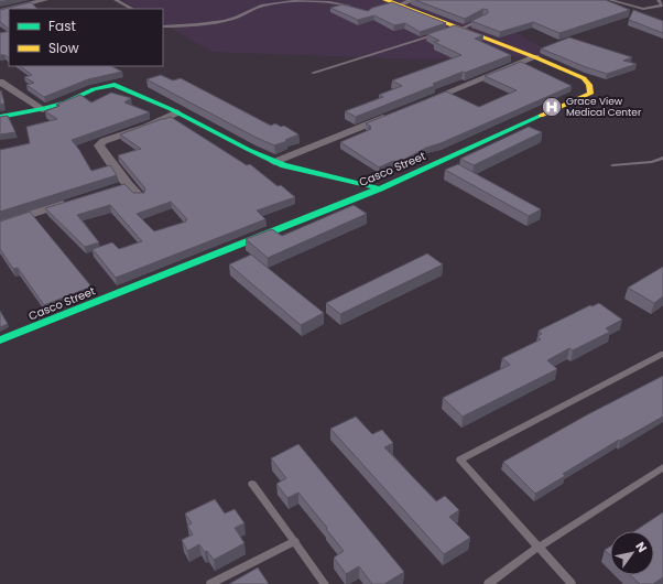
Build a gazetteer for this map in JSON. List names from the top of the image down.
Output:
{
  "streets": {
    "street": ["Casco Street"]
  },
  "places": {
    "hospital": ["Grace View Medical Center"]
  },
  "legend": ["Fast", "Slow"],
  "north": "top right"
}
